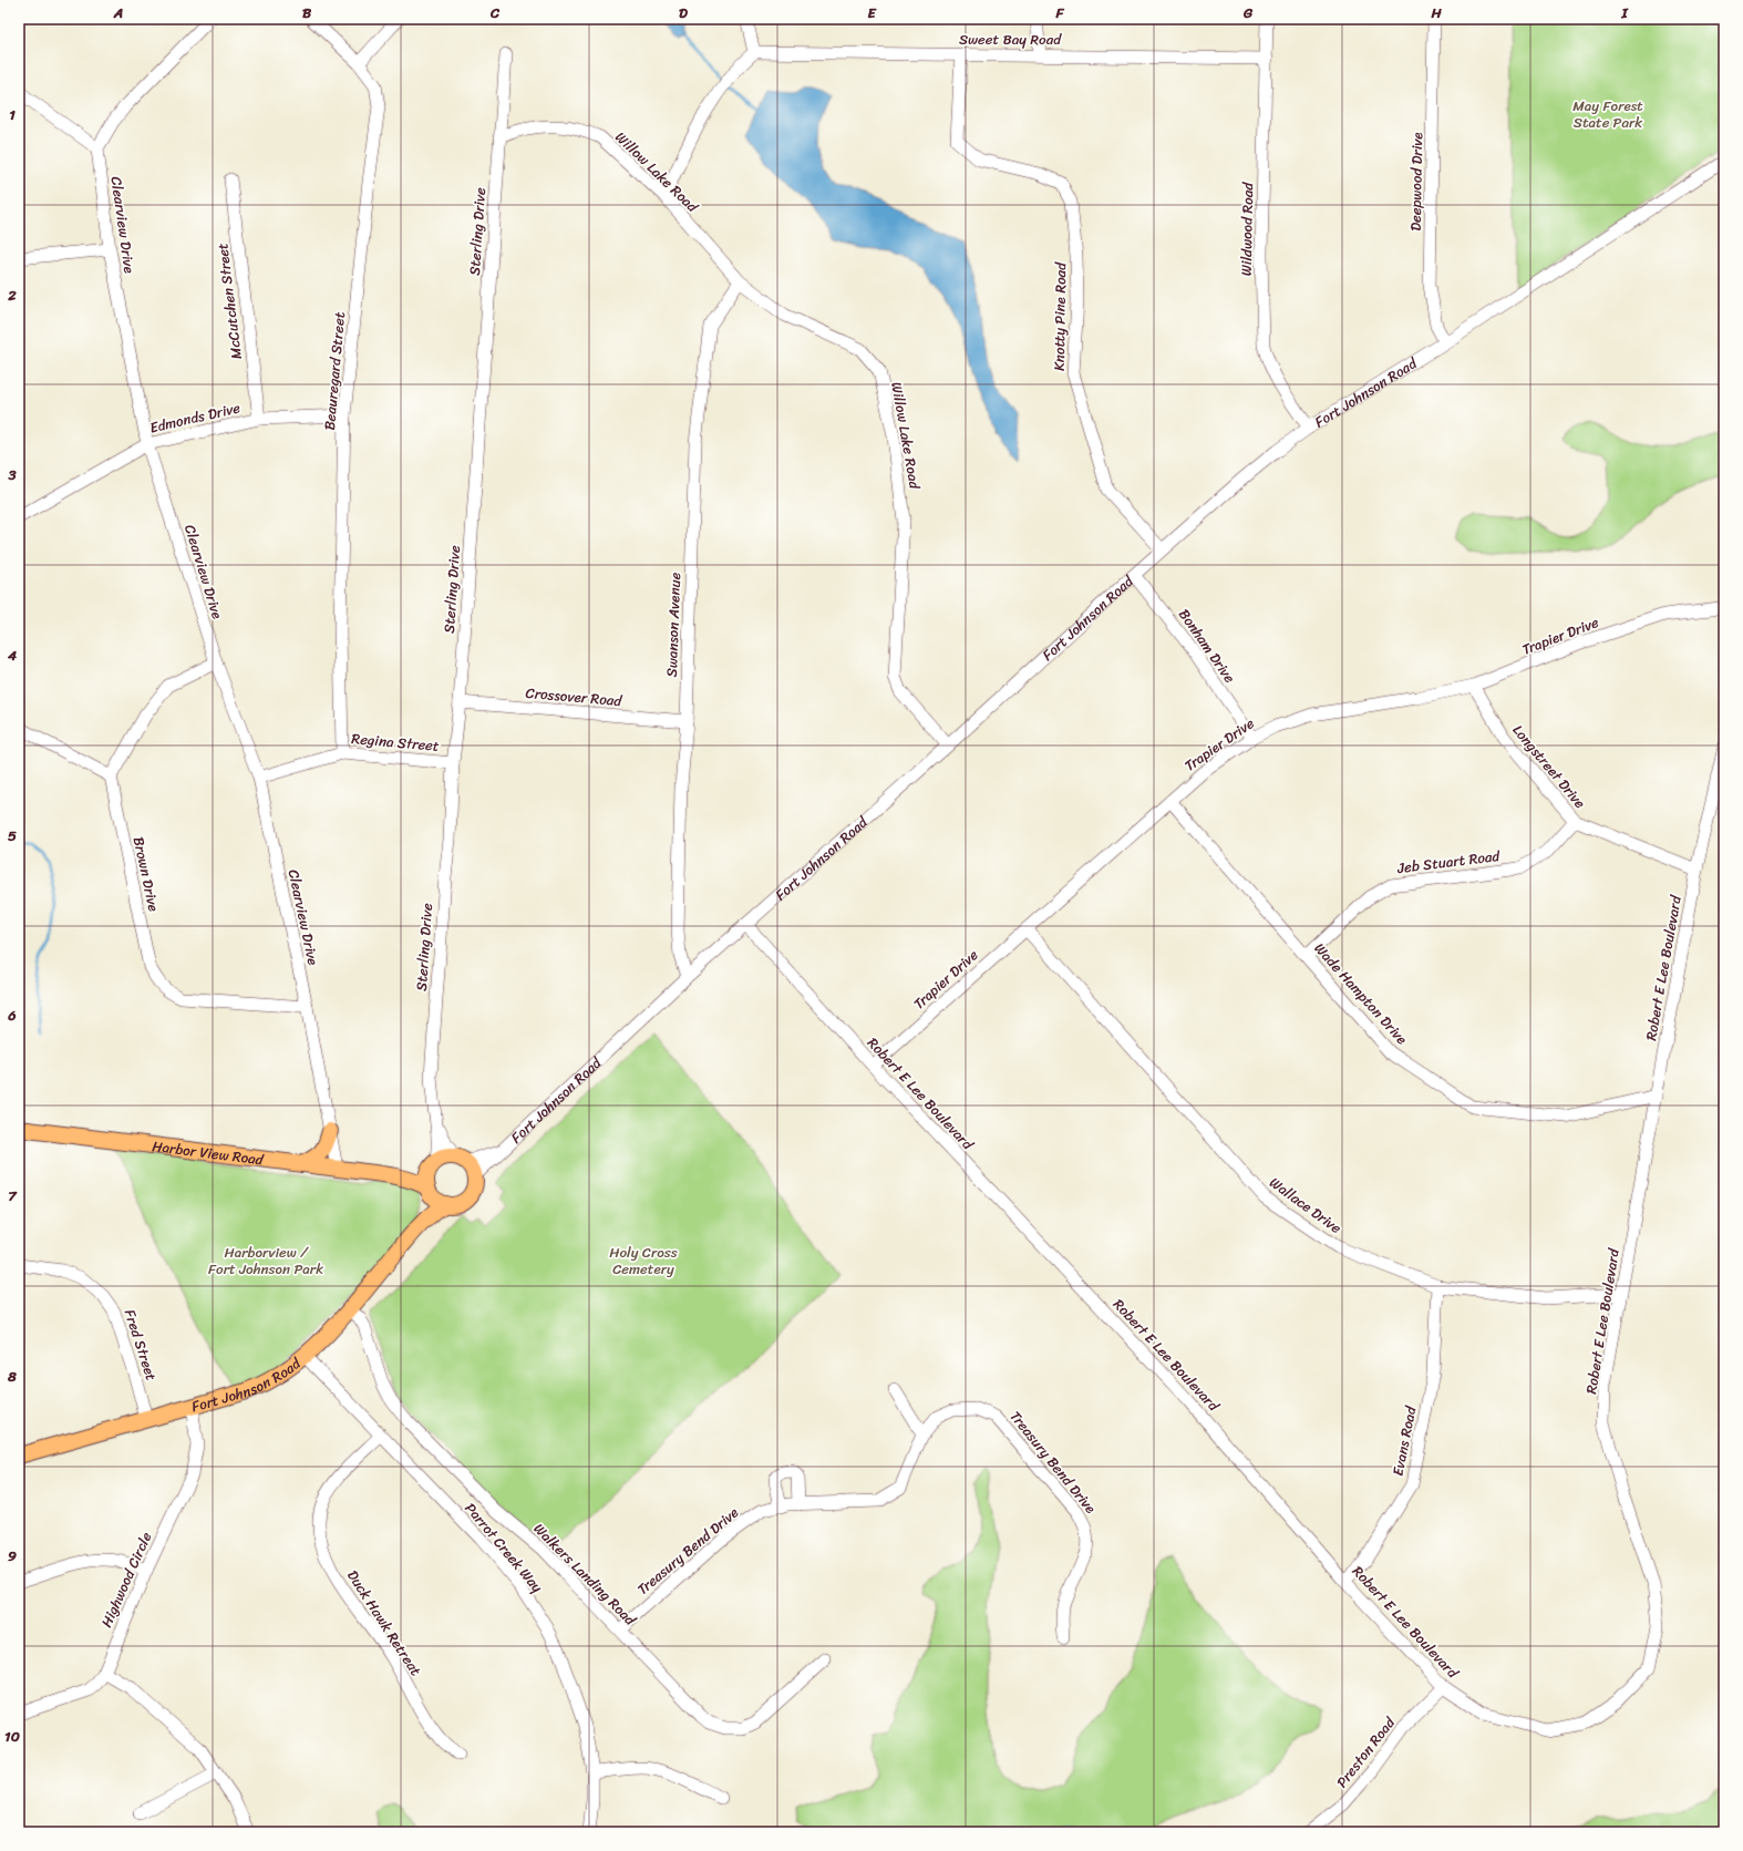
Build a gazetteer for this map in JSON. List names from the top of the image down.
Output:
{
  "streets": {
    "main road": ["Fort Johnson Road", "Harbor View Road"],
    "street": [
      "Sweet Bay Road",
      "Willow Lake Road",
      "Deepwood Drive",
      "Clearview Drive",
      "Wildwood Road",
      "Sterling Drive",
      "McCutchen Street",
      "Knotty Pine Road",
      "Beauregard Street",
      "Edmonds Drive",
      "Swanson Avenue",
      "Trapier Drive",
      "Bonham Drive",
      "Crossover Road",
      "Regina Street",
      "Longstreet Drive",
      "Jeb Stuart Road",
      "Brown Drive",
      "Robert E Lee Boulevard",
      "Wade Hampton Drive",
      "Wallace Drive",
      "Fred Street",
      "Evans Road",
      "Treasury Bend Drive",
      "Parrot Creek Way",
      "Walkers Landing Road",
      "Highwood Circle",
      "Duck Hawk Retreat",
      "Preston Road"
    ]
  },
  "crossings": [
    ["Sweet Bay Road", "Wildwood Road"],
    ["Sweet Bay Road", "Knotty Pine Road"],
    ["Willow Lake Road", "Sterling Drive"],
    ["Willow Lake Road", "Fort Johnson Road"],
    ["Willow Lake Road", "Swanson Avenue"],
    ["Deepwood Drive", "Fort Johnson Road"],
    ["Clearview Drive", "Edmonds Drive"],
    ["Clearview Drive", "Regina Street"],
    ["Clearview Drive", "Brown Drive"],
    ["Clearview Drive", "Harbor View Road"],
    ["Wildwood Road", "Fort Johnson Road"],
    ["Sterling Drive", "Fort Johnson Road"],
    ["Sterling Drive", "Crossover Road"],
    ["Sterling Drive", "Regina Street"],
    ["Sterling Drive", "Harbor View Road"],
    ["McCutchen Street", "Edmonds Drive"],
    ["Knotty Pine Road", "Fort Johnson Road"],
    ["Beauregard Street", "Edmonds Drive"],
    ["Beauregard Street", "Regina Street"],
    ["Fort Johnson Road", "Swanson Avenue"],
    ["Fort Johnson Road", "Bonham Drive"],
    ["Fort Johnson Road", "Robert E Lee Boulevard"],
    ["Fort Johnson Road", "Harbor View Road"],
    ["Fort Johnson Road", "Fred Street"],
    ["Fort Johnson Road", "Parrot Creek Way"],
    ["Fort Johnson Road", "Walkers Landing Road"],
    ["Fort Johnson Road", "Highwood Circle"],
    ["Swanson Avenue", "Crossover Road"],
    ["Trapier Drive", "Bonham Drive"],
    ["Trapier Drive", "Longstreet Drive"],
    ["Trapier Drive", "Robert E Lee Boulevard"],
    ["Trapier Drive", "Wade Hampton Drive"],
    ["Trapier Drive", "Wallace Drive"],
    ["Longstreet Drive", "Jeb Stuart Road"],
    ["Longstreet Drive", "Robert E Lee Boulevard"],
    ["Jeb Stuart Road", "Wade Hampton Drive"],
    ["Robert E Lee Boulevard", "Wade Hampton Drive"],
    ["Robert E Lee Boulevard", "Wallace Drive"],
    ["Robert E Lee Boulevard", "Evans Road"],
    ["Robert E Lee Boulevard", "Preston Road"],
    ["Wallace Drive", "Evans Road"],
    ["Treasury Bend Drive", "Walkers Landing Road"],
    ["Parrot Creek Way", "Duck Hawk Retreat"]
  ],
  "parks": ["May Forest State Park", "Harborview / Fort Johnson Park", "Holy Cross Cemetery"],
  "grid": {
    "columns": [
      "A",
      "B",
      "C",
      "D",
      "E",
      "F",
      "G",
      "H",
      "I"
    ],
    "rows": [
      "1",
      "2",
      "3",
      "4",
      "5",
      "6",
      "7",
      "8",
      "9",
      "10"
    ]
  }
}
